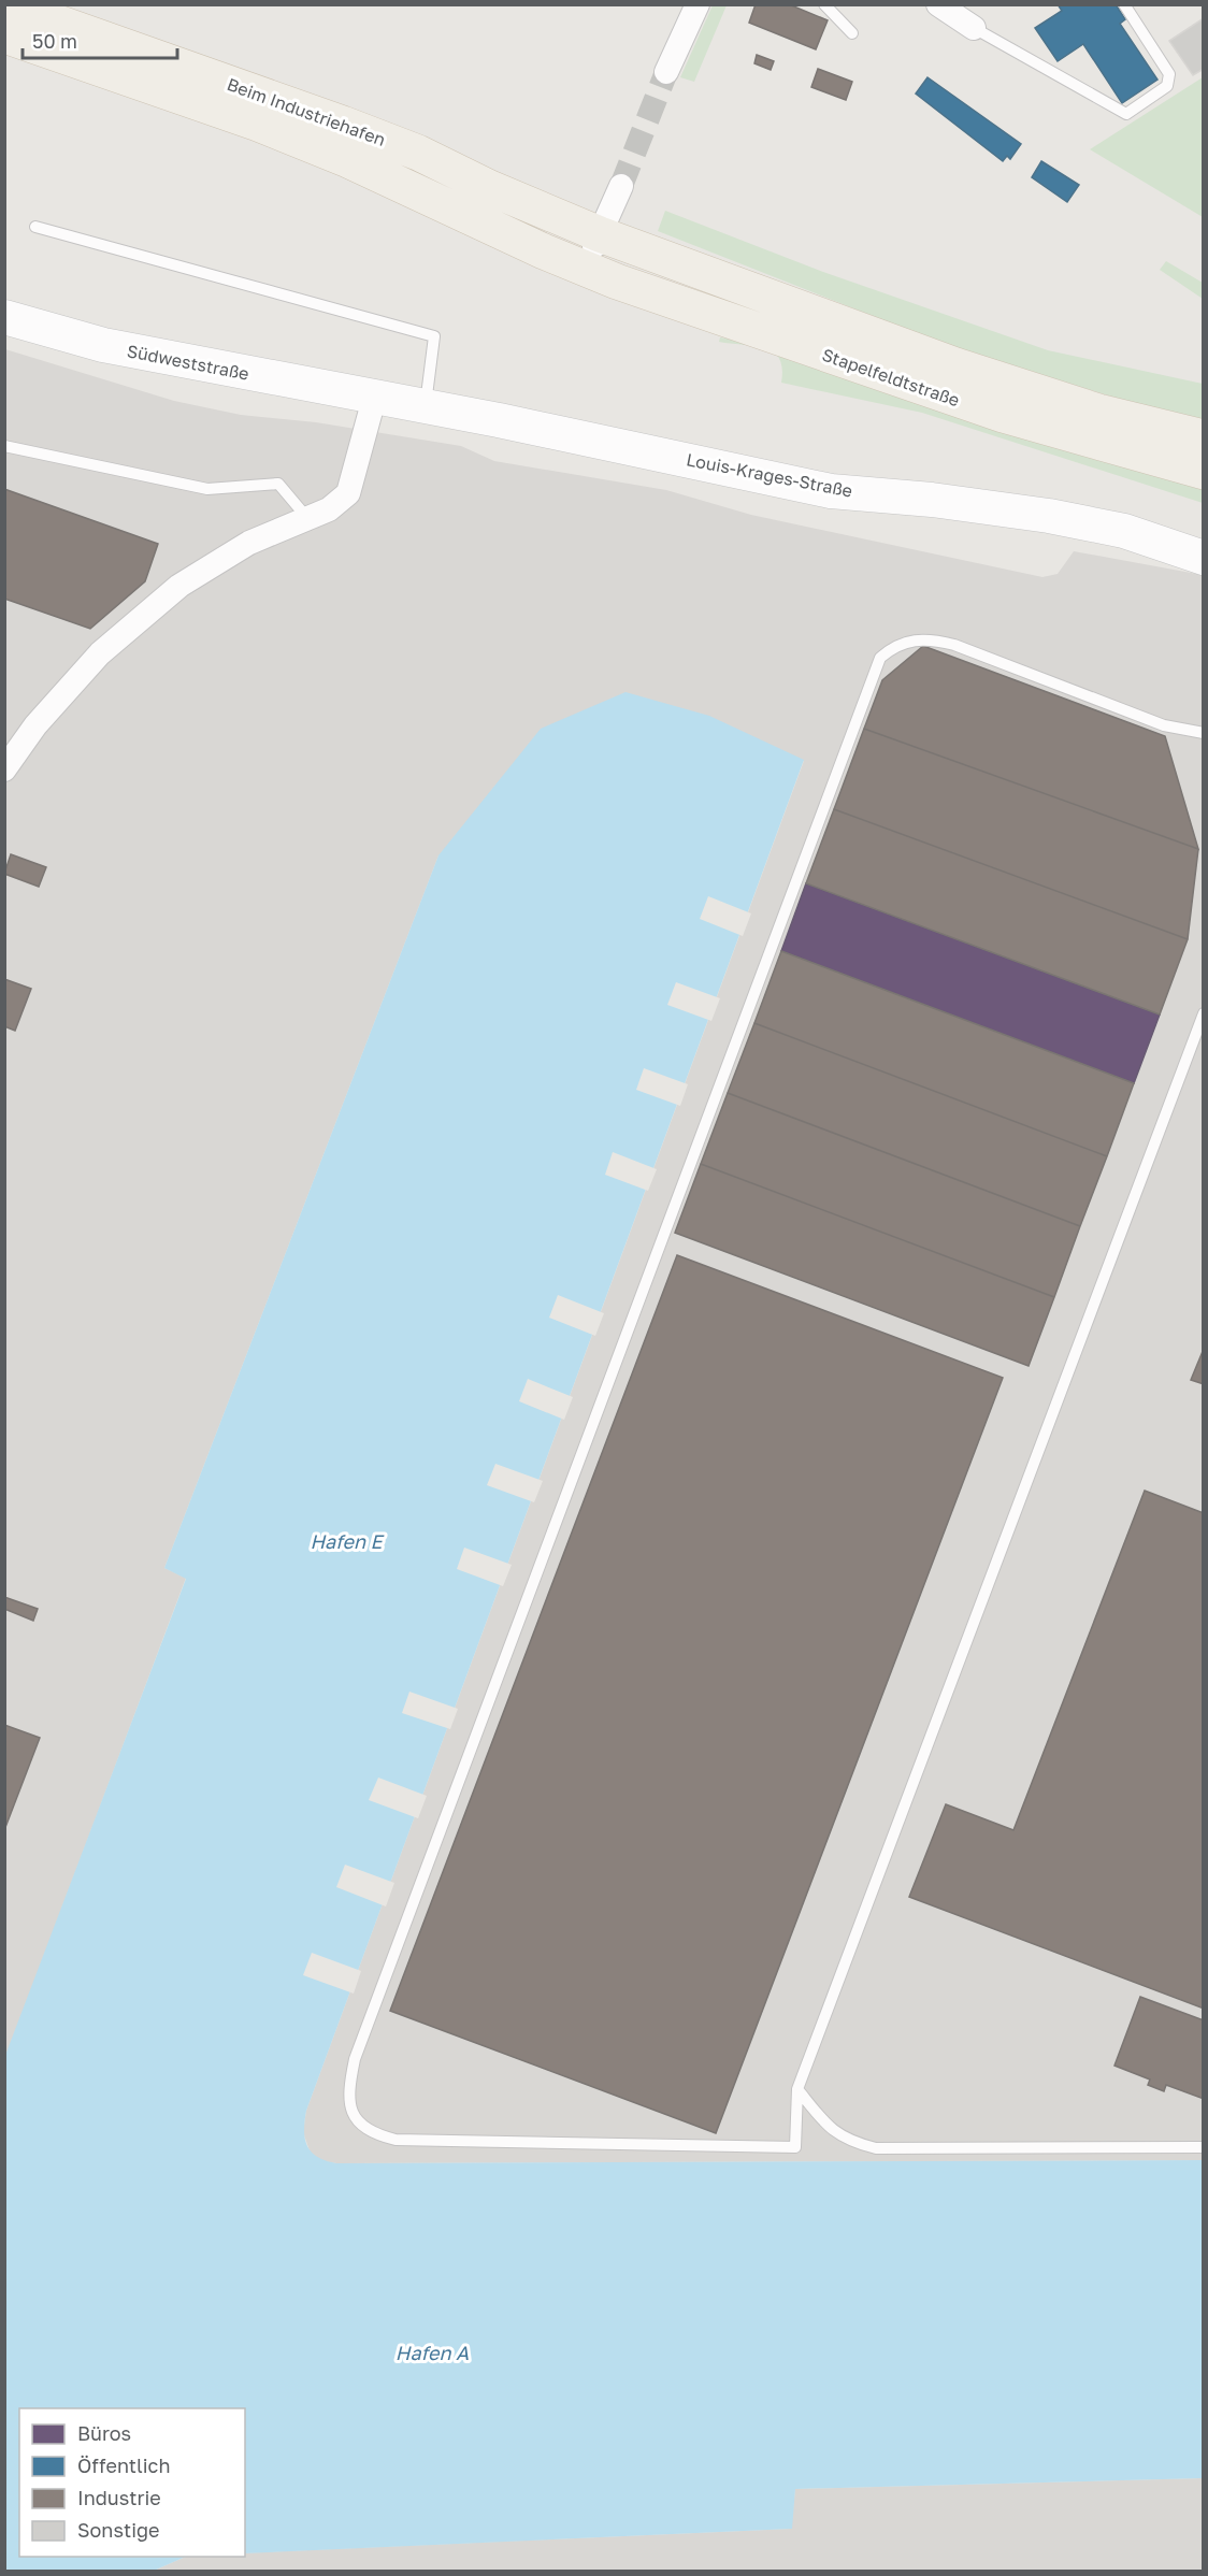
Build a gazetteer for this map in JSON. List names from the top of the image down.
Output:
{
  "streets": {
    "main road": ["Beim Industriehafen", "Stapelfeldtstraße"],
    "street": ["Südweststraße", "Louis-Krages-Straße"]
  },
  "crossings": [
    ["Beim Industriehafen", "Stapelfeldtstraße"],
    ["Südweststraße", "Louis-Krages-Straße"]
  ],
  "water": ["Hafen E", "Hafen A"],
  "legend": [
    "Büros",
    "Öffentlich",
    "Industrie",
    "Sonstige"
  ],
  "scale_bar": "50 m"
}
